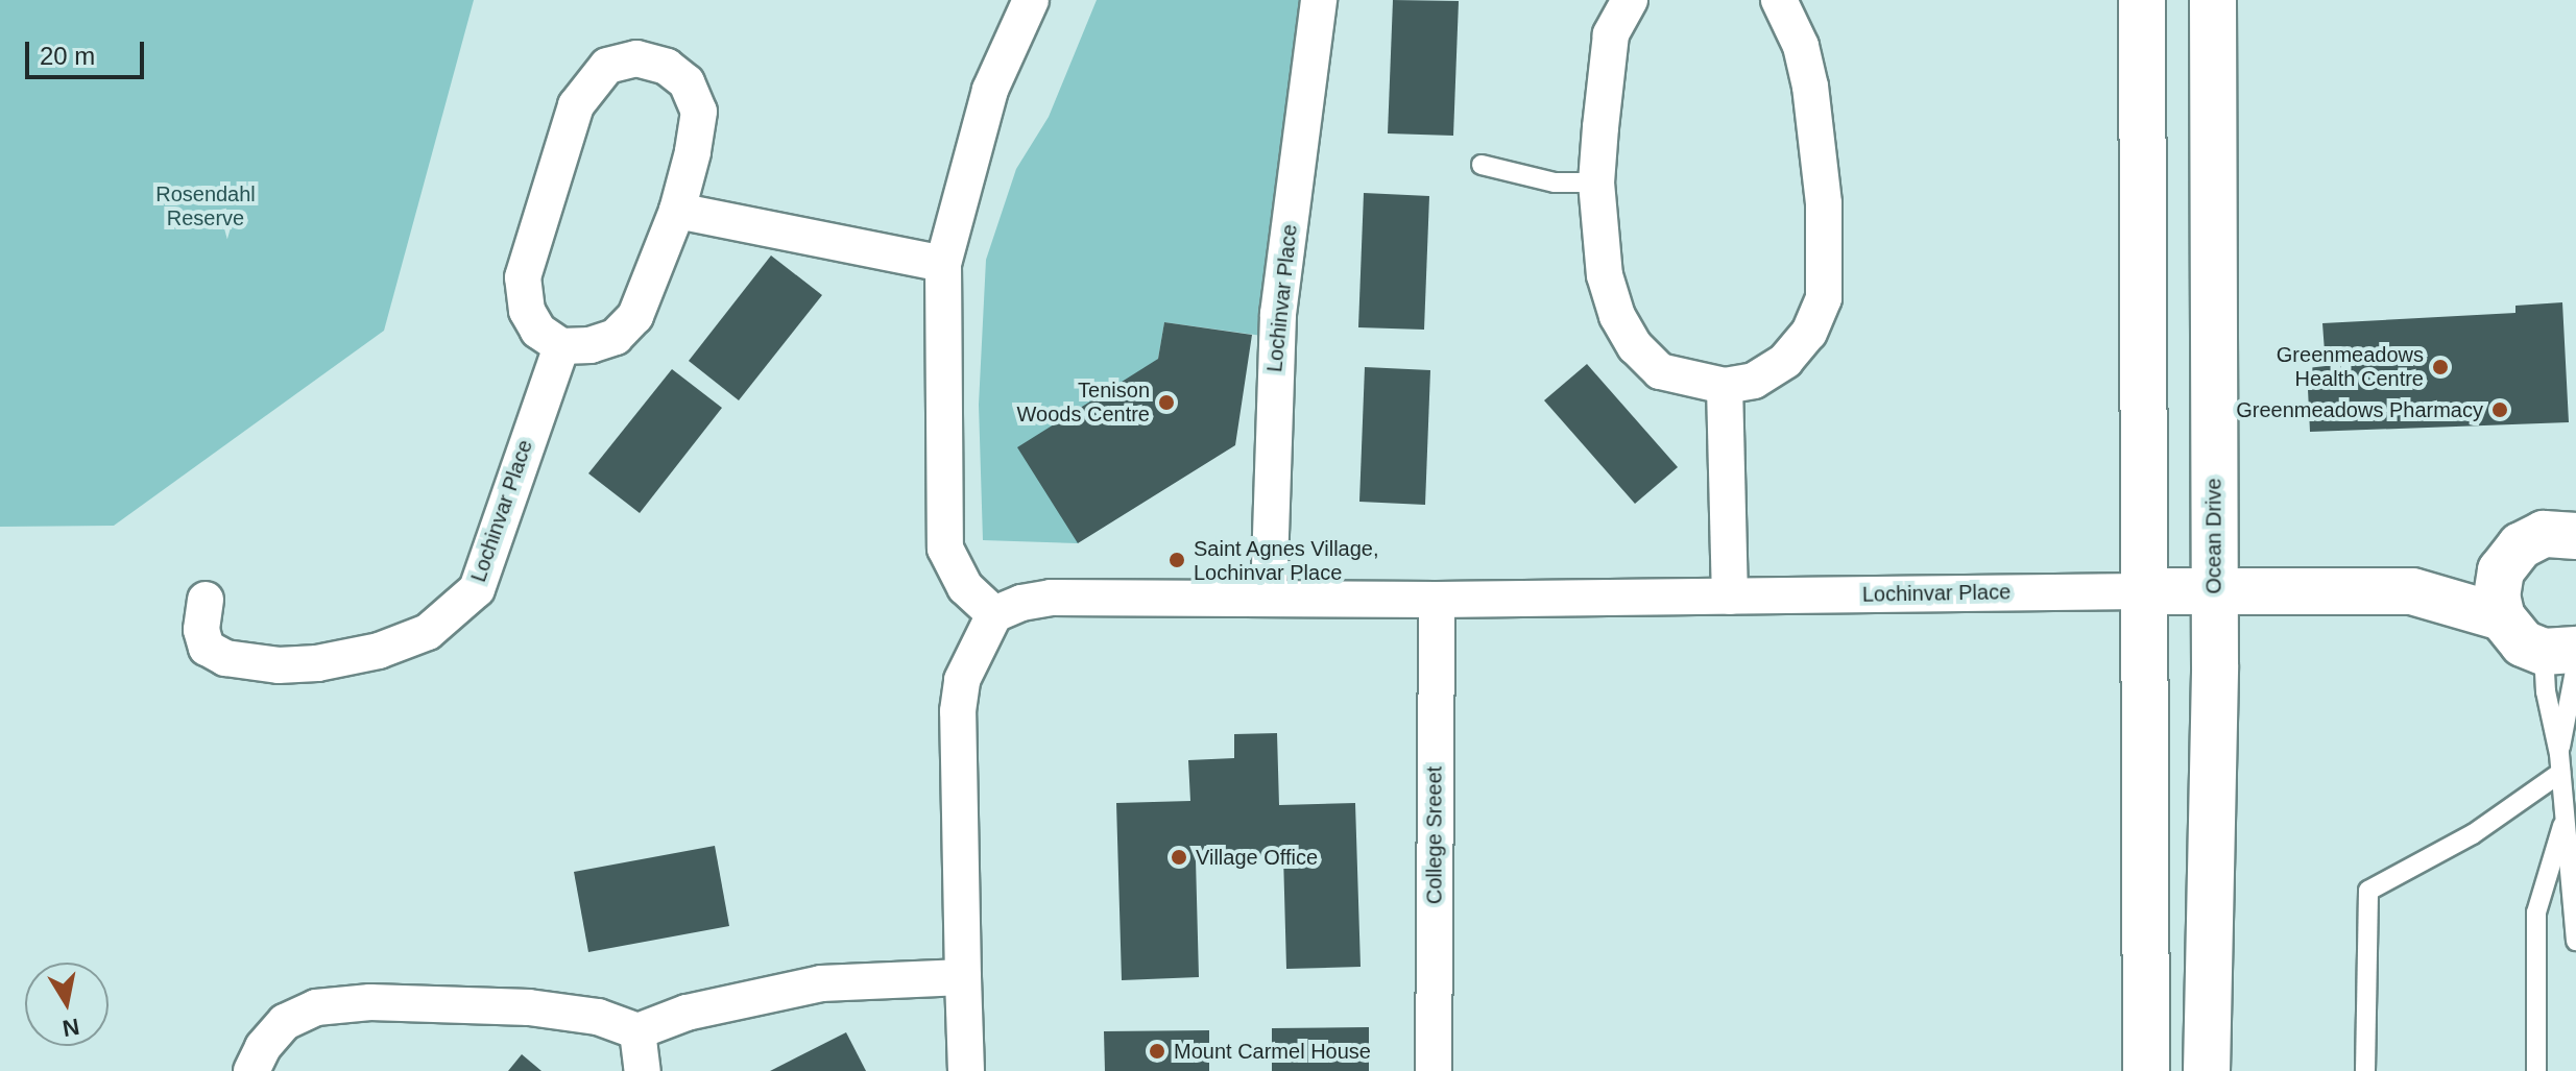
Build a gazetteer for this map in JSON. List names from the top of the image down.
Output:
{
  "streets": {
    "main road": ["Ocean Drive"],
    "street": ["Lochinvar Place", "College Sreeet"]
  },
  "crossings": [
    ["Lochinvar Place", "College Sreeet"]
  ],
  "parks": ["Rosendahl Reserve"],
  "places": [
    "Greenmeadows Health Centre",
    "Tenison Woods Centre",
    "Greenmeadows Pharmacy",
    "Saint Agnes Village, Lochinvar Place",
    "Village Office",
    "Mount Carmel House"
  ],
  "scale_bar": "20 m",
  "north": "bottom"
}
